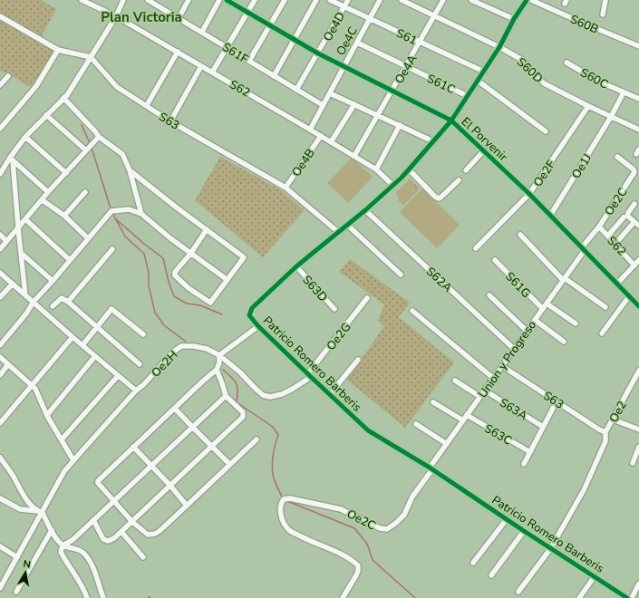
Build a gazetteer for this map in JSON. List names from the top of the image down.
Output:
{
  "streets": {
    "street": [
      "S60B",
      "Oe4D",
      "S61",
      "Oe4C",
      "S61F",
      "Oe4A",
      "S60D",
      "S60C",
      "S61C",
      "S62",
      "S63",
      "El Porvenir",
      "Oe4B",
      "Oe1J",
      "Oe2F",
      "Oe2C",
      "S62A",
      "S61G",
      "S63D",
      "Oe2G",
      "Union y Progreso",
      "Oe2H",
      "Patricio Romero Barberis",
      "S63A",
      "Oe2",
      "S63C"
    ]
  },
  "crossings": [
    ["Oe4D", "S61"],
    ["Oe4D", "S61F"],
    ["Oe4D", "El Porvenir"],
    ["S61", "Oe4C"],
    ["S61", "Oe4A"],
    ["S61", "Patricio Romero Barberis"],
    ["Oe4C", "S61F"],
    ["Oe4C", "S61C"],
    ["Oe4C", "S62"],
    ["Oe4C", "El Porvenir"],
    ["Oe4A", "S60D"],
    ["Oe4A", "S61C"],
    ["Oe4A", "S62"],
    ["Oe4A", "El Porvenir"],
    ["S60D", "S60C"],
    ["S60D", "Oe1J"],
    ["S60D", "Oe2F"],
    ["S60D", "Patricio Romero Barberis"],
    ["S60C", "Oe1J"],
    ["S61C", "Patricio Romero Barberis"],
    ["S62", "Oe4B"],
    ["S62", "Oe2C"],
    ["S62", "Patricio Romero Barberis"],
    ["S63", "Oe4B"],
    ["S63", "Union y Progreso"],
    ["S63", "Patricio Romero Barberis"],
    ["S63", "Oe2"],
    ["El Porvenir", "Oe1J"],
    ["El Porvenir", "Oe2F"],
    ["El Porvenir", "Oe2C"],
    ["El Porvenir", "Union y Progreso"],
    ["El Porvenir", "Patricio Romero Barberis"],
    ["Oe2C", "Union y Progreso"],
    ["Oe2C", "Patricio Romero Barberis"],
    ["S62A", "Union y Progreso"],
    ["S62A", "Patricio Romero Barberis"],
    ["S61G", "Union y Progreso"],
    ["S63D", "Patricio Romero Barberis"],
    ["Oe2G", "Oe2H"],
    ["Oe2G", "Patricio Romero Barberis"],
    ["Union y Progreso", "Patricio Romero Barberis"],
    ["Union y Progreso", "S63A"],
    ["Union y Progreso", "S63C"],
    ["Oe2H", "Patricio Romero Barberis"],
    ["Patricio Romero Barberis", "Oe2"]
  ],
  "districts": ["Plan Victoria"],
  "north": "top"
}
